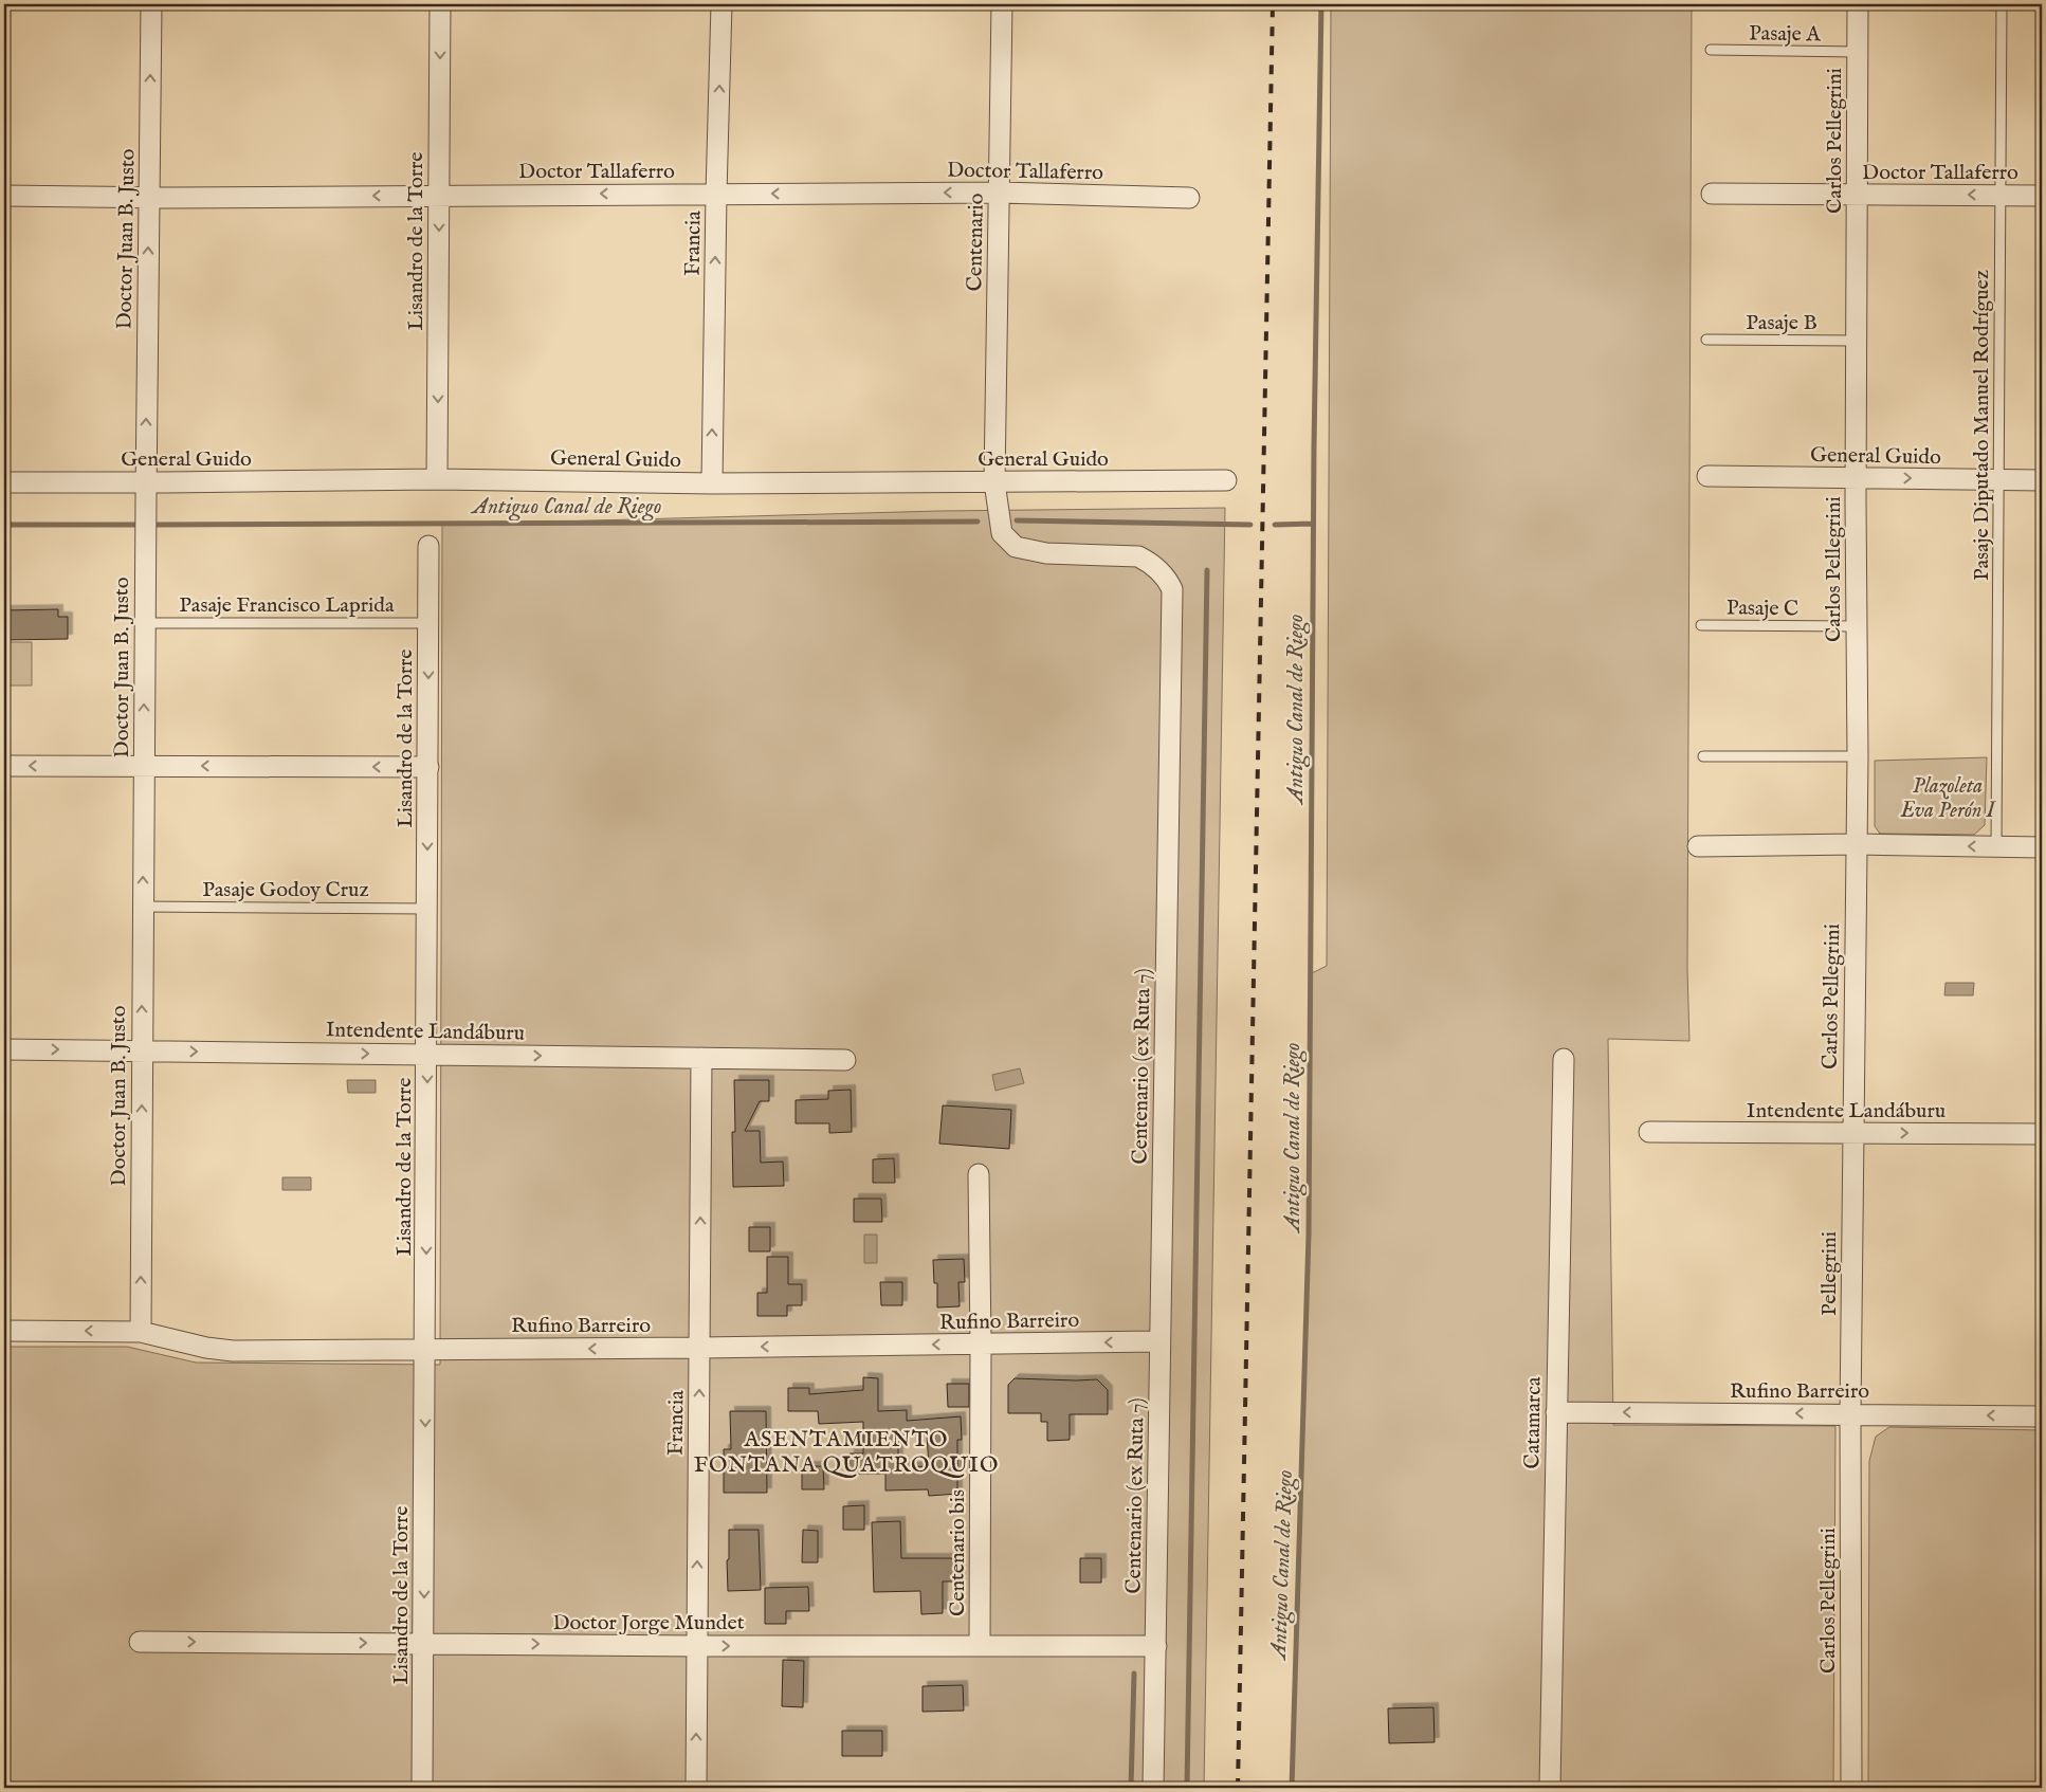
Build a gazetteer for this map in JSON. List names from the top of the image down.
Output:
{
  "streets": {
    "street": [
      "Carlos Pellegrini",
      "Doctor Tallaferro",
      "Doctor Juan B. Justo",
      "Lisandro de la Torre",
      "Centenario",
      "Francia",
      "General Guido",
      "Intendente Landáburu",
      "Centenario (ex Ruta 7)",
      "Pellegrini",
      "Rufino Barreiro",
      "Catamarca",
      "Centenario bis",
      "Doctor Jorge Mundet"
    ],
    "lane": [
      "Pasaje A",
      "Pasaje B",
      "Pasaje Diputado Manuel Rodríguez",
      "Pasaje Francisco Laprida",
      "Pasaje C",
      "Pasaje Godoy Cruz"
    ]
  },
  "crossings": [
    ["Pasaje A", "Carlos Pellegrini"],
    ["Carlos Pellegrini", "Doctor Tallaferro"],
    ["Carlos Pellegrini", "Pasaje B"],
    ["Carlos Pellegrini", "General Guido"],
    ["Carlos Pellegrini", "Pasaje C"],
    ["Carlos Pellegrini", "Intendente Landáburu"],
    ["Carlos Pellegrini", "Pellegrini"],
    ["Carlos Pellegrini", "Rufino Barreiro"],
    ["Doctor Tallaferro", "Doctor Juan B. Justo"],
    ["Doctor Tallaferro", "Lisandro de la Torre"],
    ["Doctor Tallaferro", "Centenario"],
    ["Doctor Tallaferro", "Francia"],
    ["Doctor Tallaferro", "Pasaje Diputado Manuel Rodríguez"],
    ["Doctor Juan B. Justo", "General Guido"],
    ["Doctor Juan B. Justo", "Pasaje Francisco Laprida"],
    ["Doctor Juan B. Justo", "Pasaje Godoy Cruz"],
    ["Doctor Juan B. Justo", "Intendente Landáburu"],
    ["Doctor Juan B. Justo", "Rufino Barreiro"],
    ["Lisandro de la Torre", "General Guido"],
    ["Lisandro de la Torre", "Pasaje Francisco Laprida"],
    ["Lisandro de la Torre", "Pasaje Godoy Cruz"],
    ["Lisandro de la Torre", "Intendente Landáburu"],
    ["Lisandro de la Torre", "Rufino Barreiro"],
    ["Lisandro de la Torre", "Doctor Jorge Mundet"],
    ["Centenario", "General Guido"],
    ["Centenario", "Centenario (ex Ruta 7)"],
    ["Francia", "General Guido"],
    ["Francia", "Intendente Landáburu"],
    ["Francia", "Rufino Barreiro"],
    ["Francia", "Doctor Jorge Mundet"],
    ["Pasaje Diputado Manuel Rodríguez", "General Guido"],
    ["General Guido", "Centenario (ex Ruta 7)"],
    ["Intendente Landáburu", "Pellegrini"],
    ["Centenario (ex Ruta 7)", "Rufino Barreiro"],
    ["Centenario (ex Ruta 7)", "Doctor Jorge Mundet"],
    ["Pellegrini", "Rufino Barreiro"],
    ["Rufino Barreiro", "Catamarca"],
    ["Rufino Barreiro", "Centenario bis"],
    ["Centenario bis", "Doctor Jorge Mundet"]
  ],
  "one_way": [
    "Doctor Tallaferro",
    "Doctor Juan B. Justo",
    "Lisandro de la Torre",
    "Francia",
    "Intendente Landáburu",
    "Rufino Barreiro",
    "Doctor Jorge Mundet"
  ],
  "districts": ["ASENTAMIENTO FONTANA QUATROQUIO"],
  "water": ["Antiguo Canal de Riego"],
  "parks": ["Plazoleta Eva Perón I"]
}
